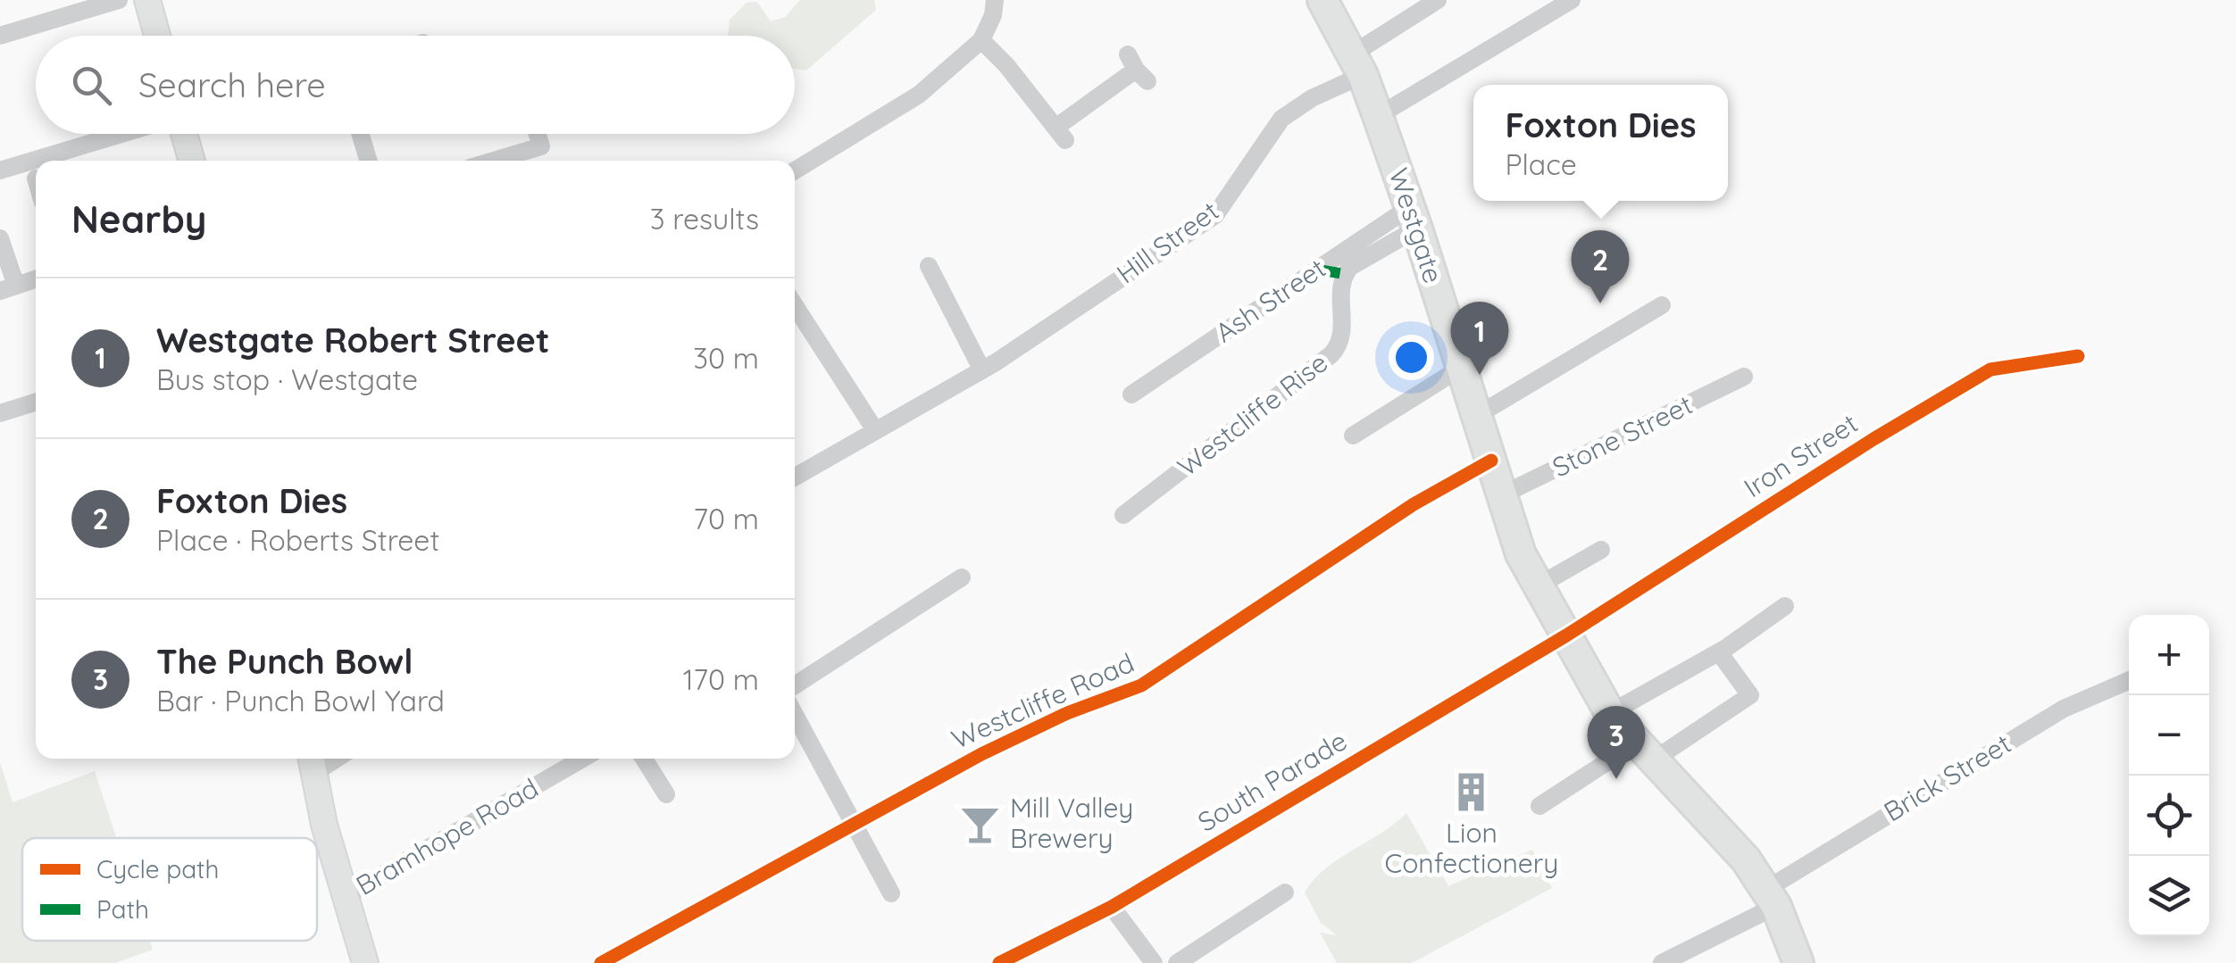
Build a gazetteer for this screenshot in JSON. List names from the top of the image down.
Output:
{
  "streets": {
    "main road": ["Westgate"],
    "street": [
      "Hill Street",
      "Ash Street",
      "Westcliffe Rise",
      "Stone Street",
      "Iron Street",
      "Westcliffe Road",
      "Brick Street",
      "South Parade",
      "Bramhope Road"
    ]
  },
  "crossings": [
    ["Westgate", "Hill Street"],
    ["Westgate", "Ash Street"],
    ["Westgate", "Westcliffe Rise"],
    ["Westgate", "Stone Street"],
    ["Westgate", "Iron Street"],
    ["Westgate", "Westcliffe Road"],
    ["Westgate", "Brick Street"],
    ["Westgate", "South Parade"],
    ["Ash Street", "Westcliffe Rise"],
    ["Iron Street", "South Parade"]
  ],
  "places": {
    "building": ["Lion Confectionery"],
    "bar": ["Mill Valley Brewery"]
  },
  "legend": ["Cycle path", "Path"],
  "page": {
    "search": "Search here",
    "popup": ["Foxton Dies", "Place"],
    "heading": ["Nearby", "3 results"],
    "pins": ["2", "1", "3"],
    "list": [
      {
        "mark": "1",
        "name": "Westgate Robert Street",
        "note": "Bus stop · Westgate",
        "value": "30 m"
      },
      {
        "mark": "2",
        "name": "Foxton Dies",
        "note": "Place · Roberts Street",
        "value": "70 m"
      },
      {
        "mark": "3",
        "name": "The Punch Bowl",
        "note": "Bar · Punch Bowl Yard",
        "value": "170 m"
      }
    ],
    "map_buttons": ["+", "−"]
  }
}
